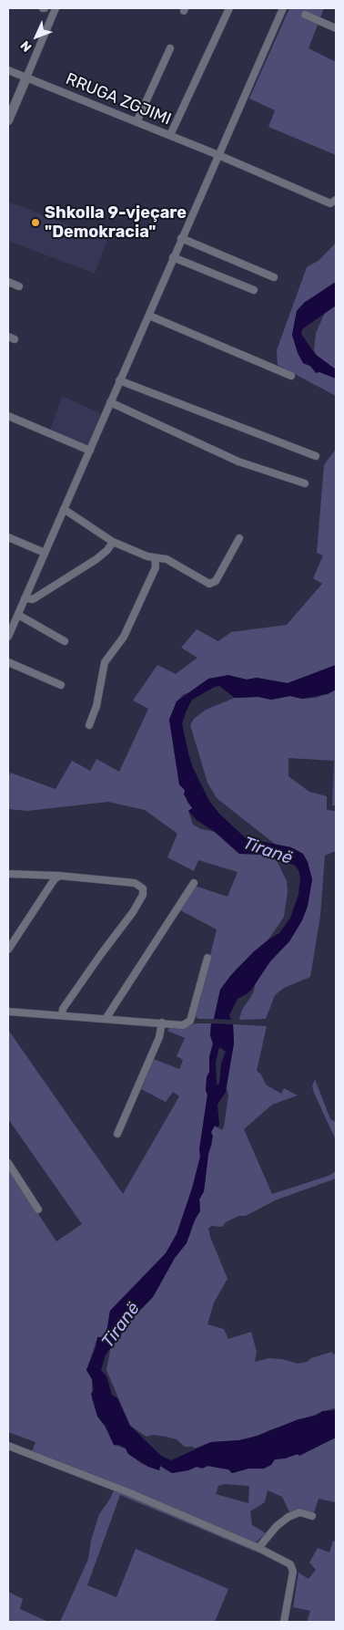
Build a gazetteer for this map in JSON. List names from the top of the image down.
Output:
{
  "streets": {
    "street": ["RRUGA ZGJIMI"]
  },
  "water": ["Tiranë"],
  "places": ["Shkolla 9-vjeçare \"Demokracia\""],
  "north": "bottom left"
}
